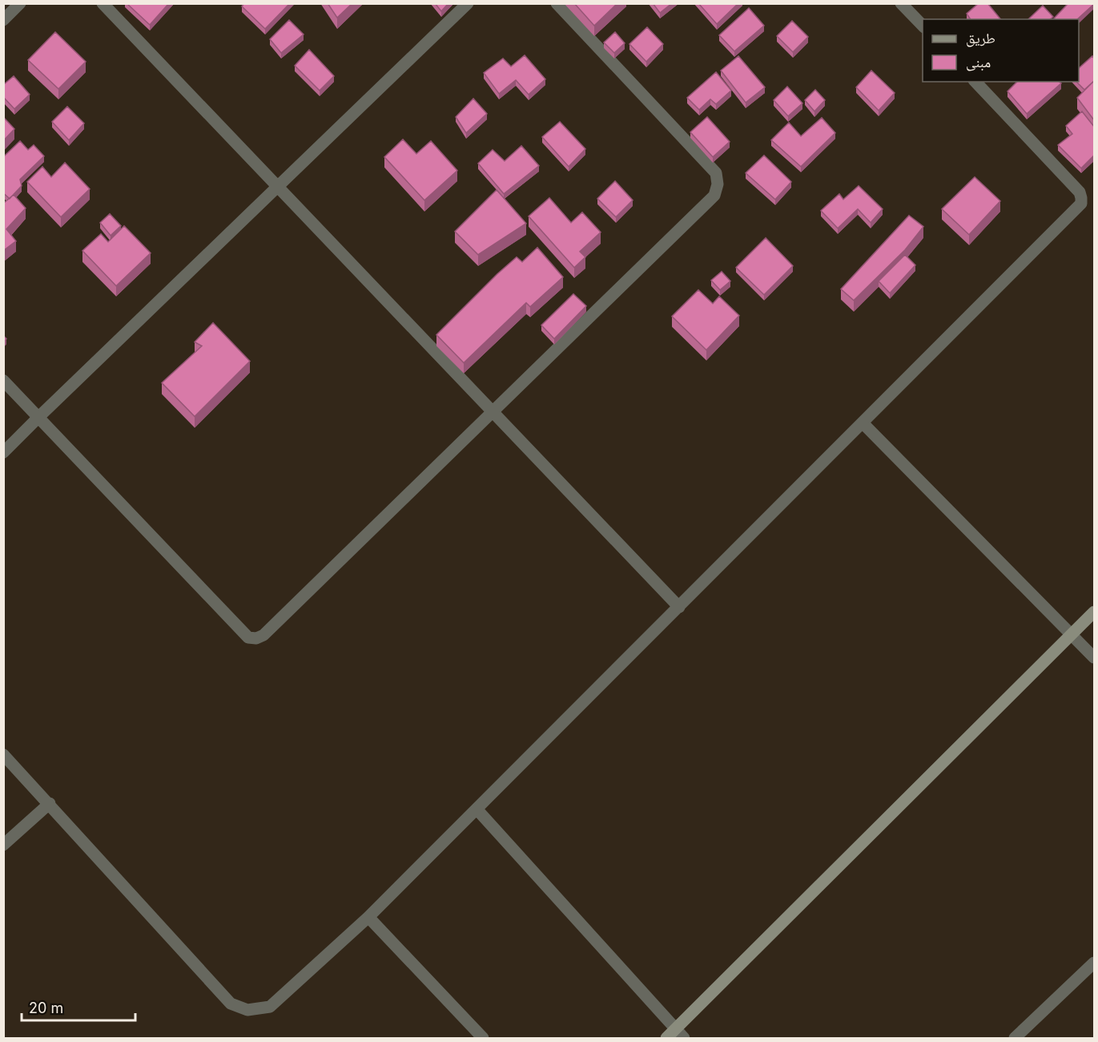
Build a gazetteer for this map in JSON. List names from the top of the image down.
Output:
{
  "legend": ["طريق", "مبنى"],
  "scale_bar": "20 m"
}
